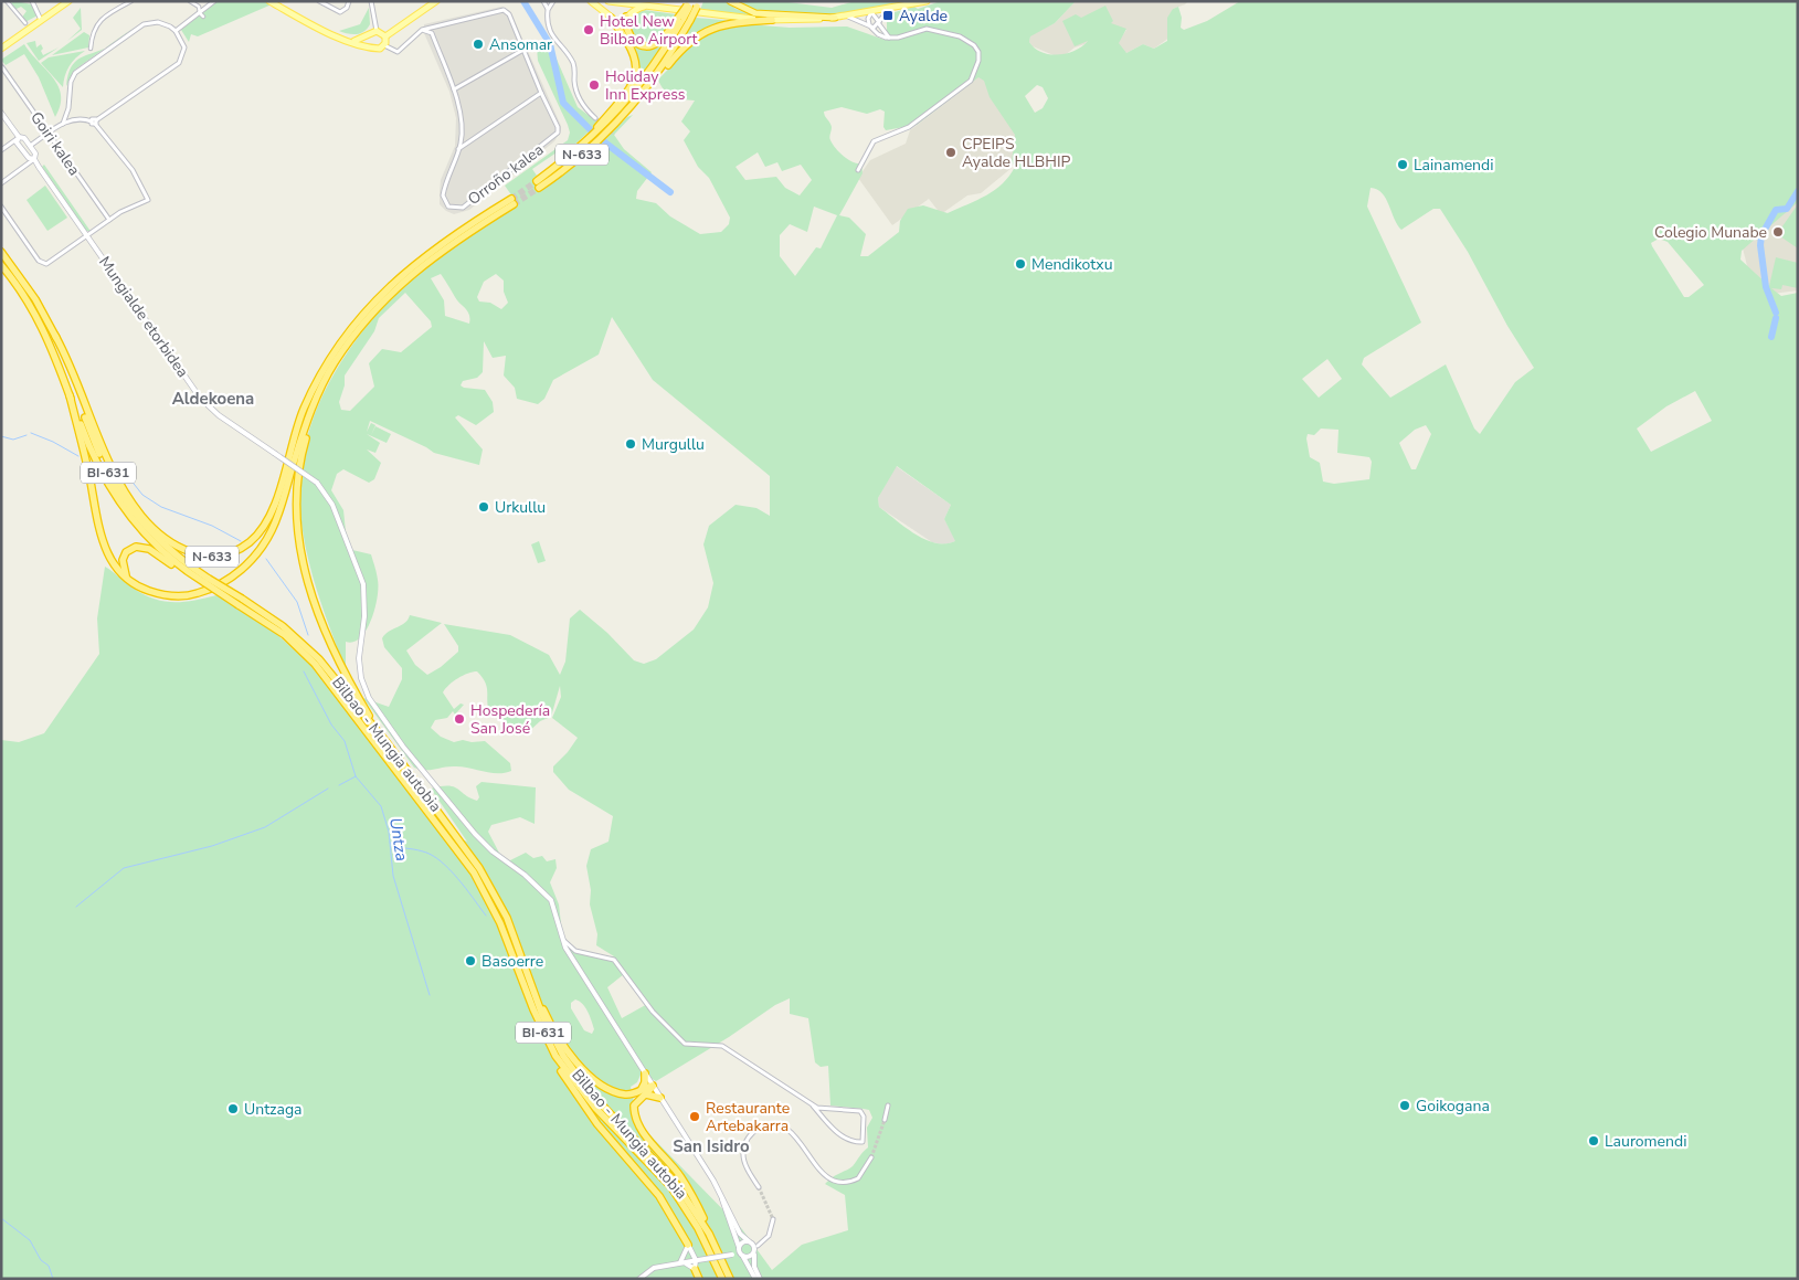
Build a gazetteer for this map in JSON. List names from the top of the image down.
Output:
{
  "streets": {
    "highway": ["N-633", "BI-631", "Bilbao - Mungia autobia"],
    "street": ["Goiri kalea", "Orroño kalea", "Mungialde etorbidea"]
  },
  "crossings": [
    ["N-633", "Bilbao - Mungia autobia"]
  ],
  "districts": ["Aldekoena", "San Isidro"],
  "water": ["Untza"],
  "places": {
    "transit": ["Ayalde"],
    "other": [
      "Hotel New Bilbao Airport",
      "Ansomar",
      "Holiday Inn Express",
      "CPEIPS Ayalde HLBHIP",
      "Lainamendi",
      "Colegio Munabe",
      "Mendikotxu",
      "Murgullu",
      "Urkullu",
      "Hospedería San José",
      "Basoerre",
      "Goikogana",
      "Untzaga",
      "Restaurante Artebakarra",
      "Lauromendi"
    ]
  }
}
